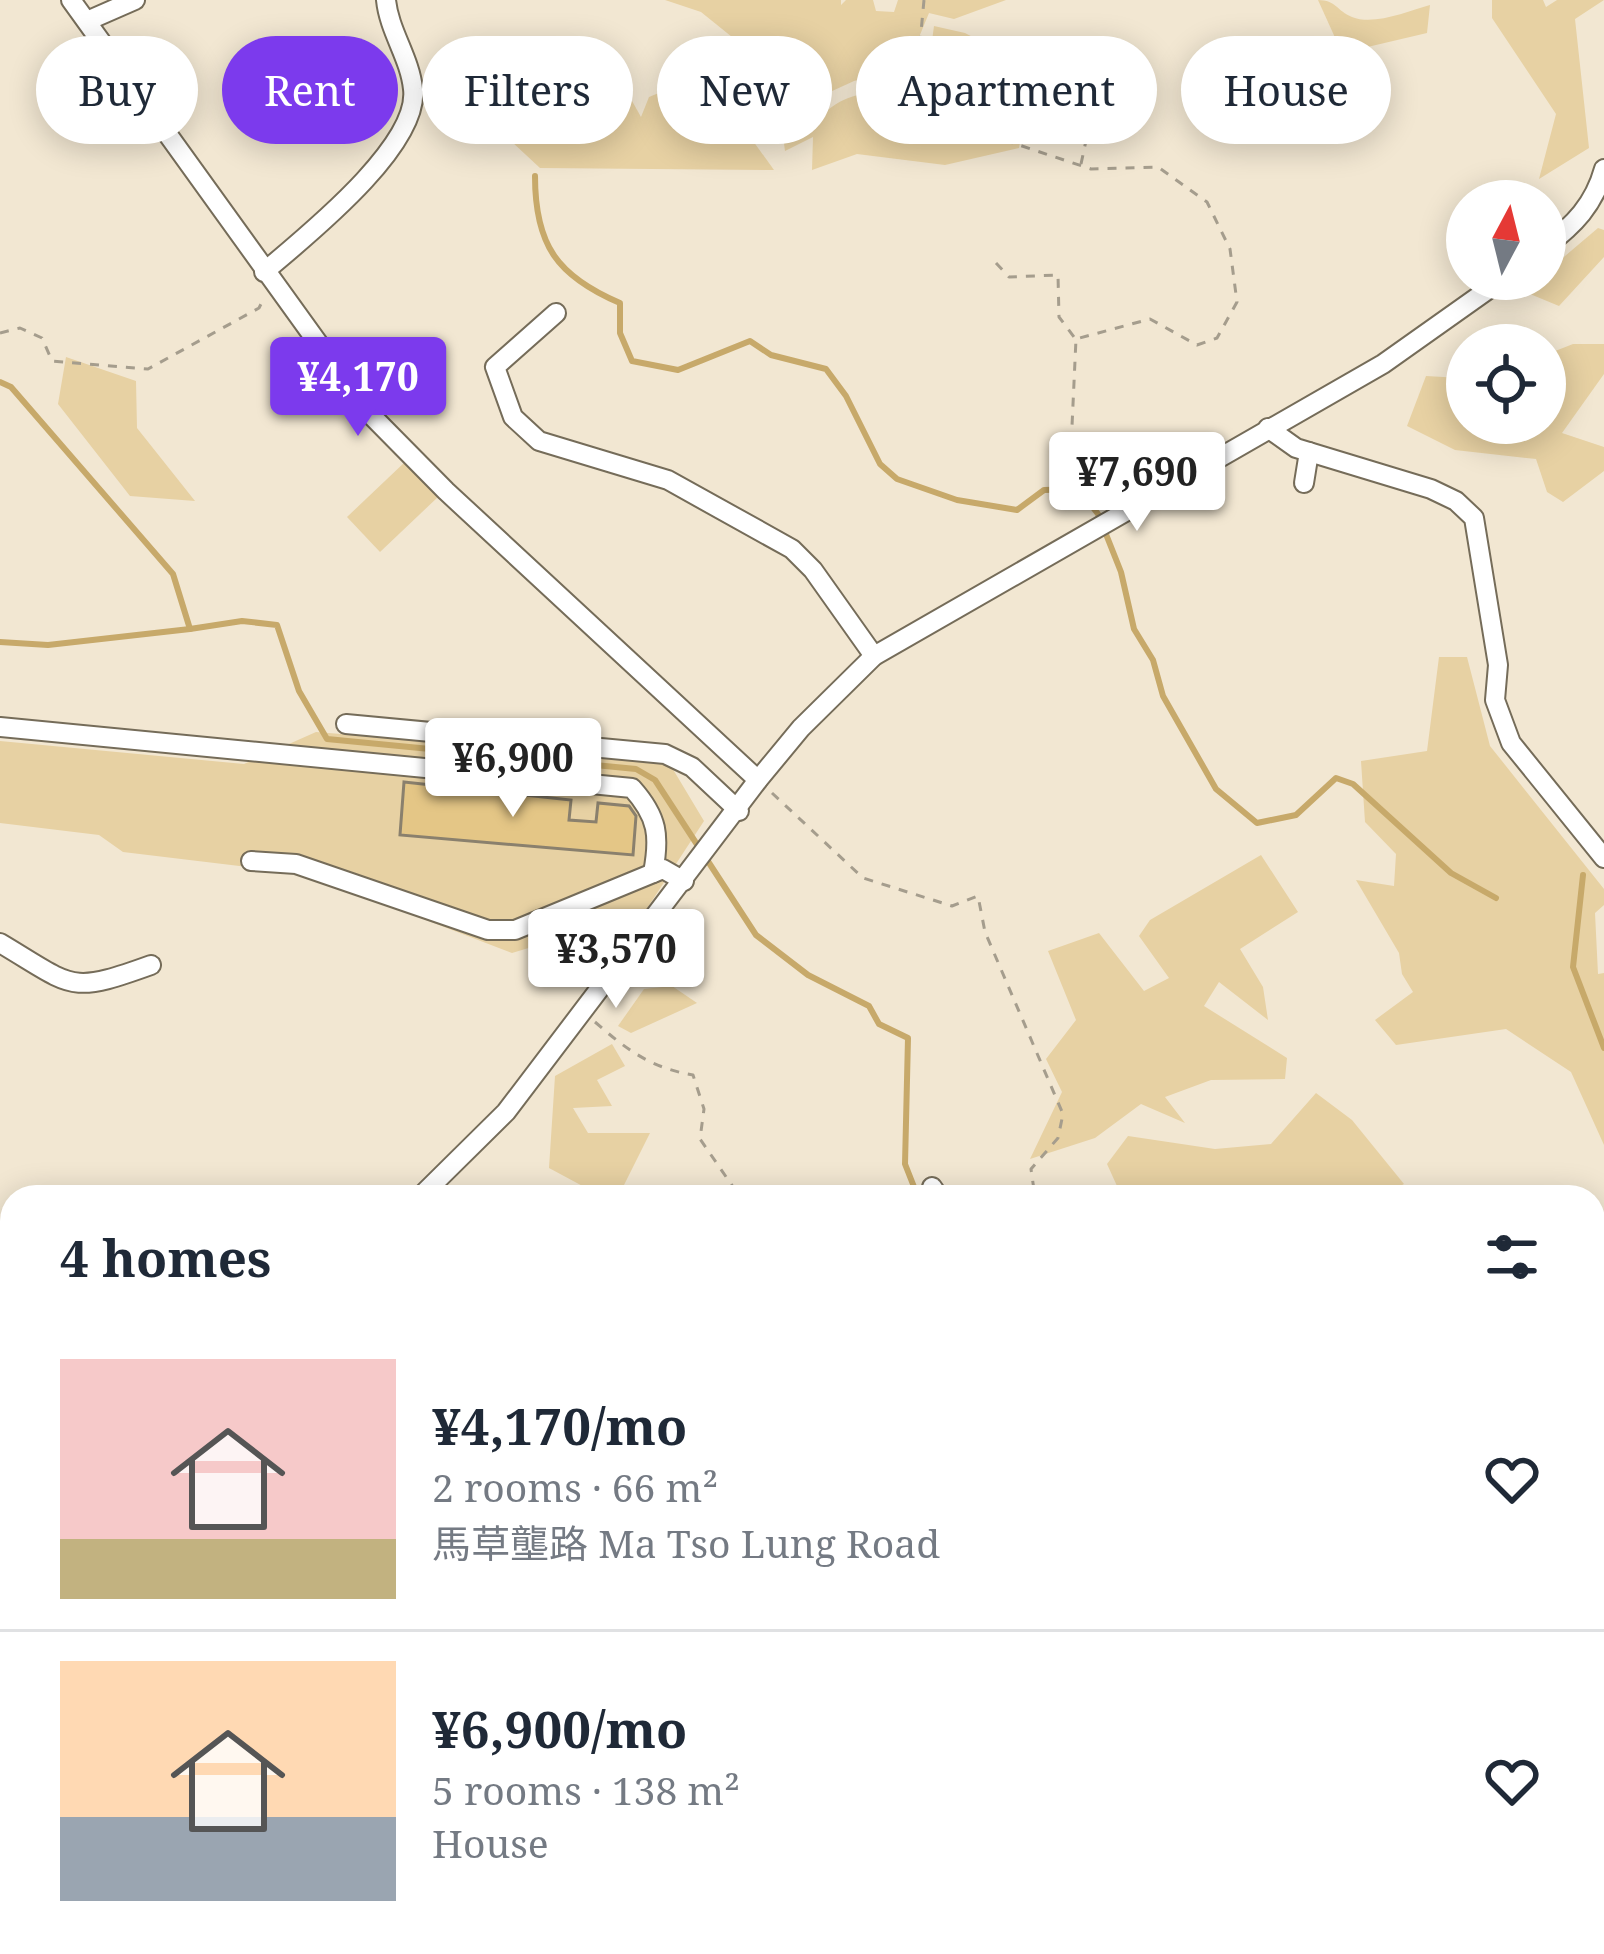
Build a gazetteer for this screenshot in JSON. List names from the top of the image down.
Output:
{
  "north": "top",
  "page": {
    "chip": [
      "Buy",
      "Rent",
      "Filters",
      "New",
      "Apartment",
      "House"
    ],
    "price": [
      "¥4,170",
      "¥7,690",
      "¥6,900",
      "¥3,570"
    ],
    "heading": "4 homes",
    "list": [
      {
        "name": "¥4,170/mo",
        "note": "2 rooms · 66 m² · 馬草壟路 Ma Tso Lung Road"
      },
      {
        "name": "¥6,900/mo",
        "note": "5 rooms · 138 m² · House"
      }
    ]
  }
}
